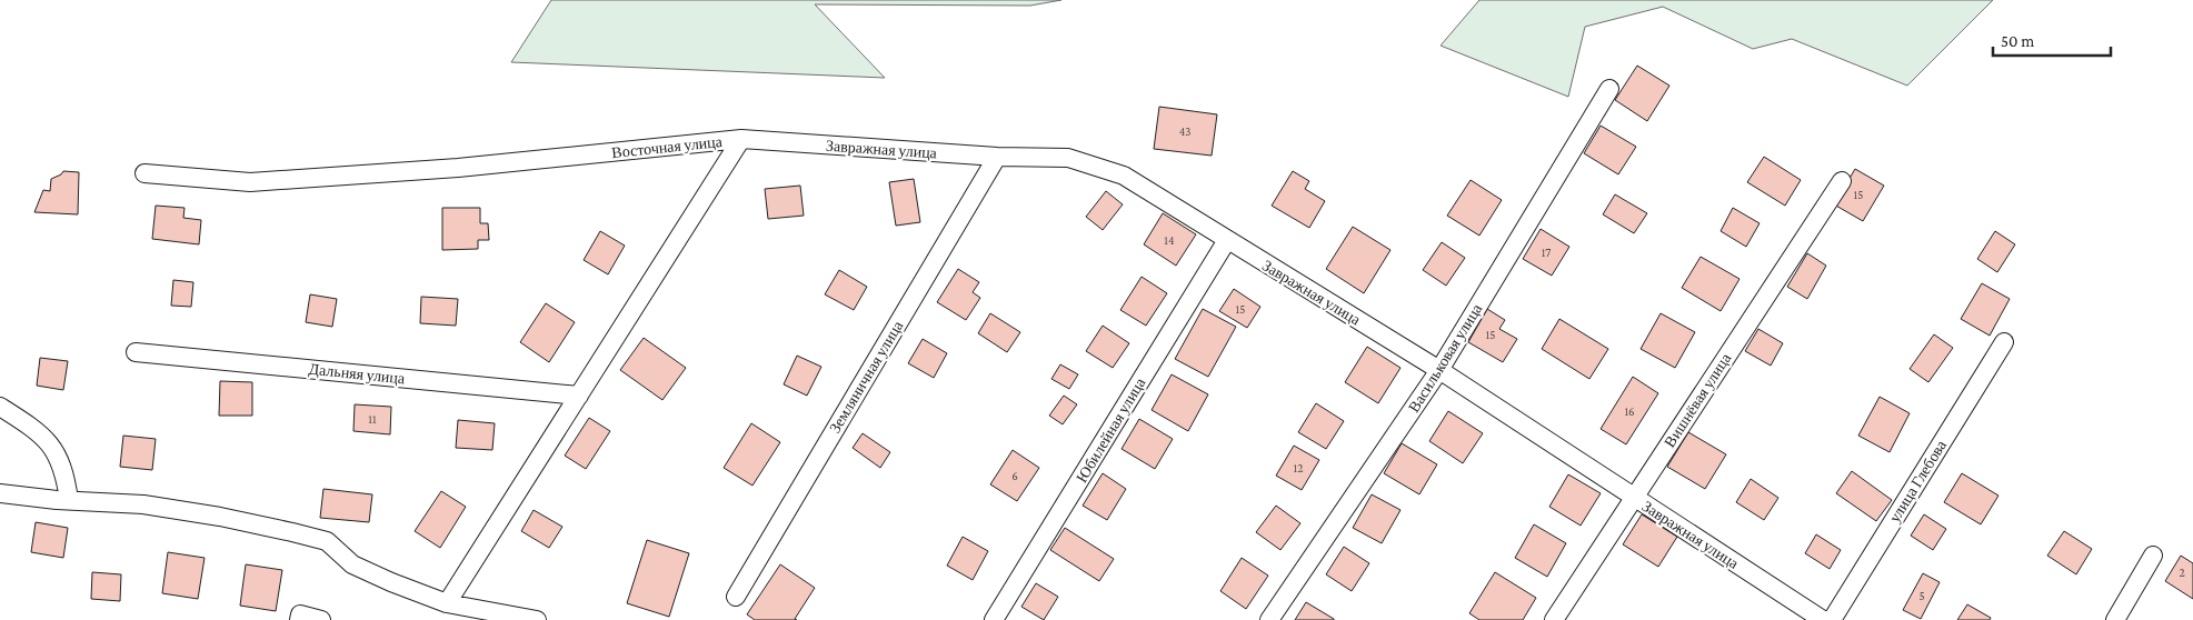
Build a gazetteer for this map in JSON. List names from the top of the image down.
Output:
{
  "streets": {
    "street": [
      "Восточная улица",
      "Завражная улица",
      "Васильковая улица",
      "Дальняя улица",
      "Земляничная улица",
      "Вишнёвая улица",
      "Юбилейная улица",
      "улица Глебова"
    ]
  },
  "crossings": [
    ["Восточная улица", "Завражная улица"],
    ["Восточная улица", "Дальняя улица"],
    ["Завражная улица", "Васильковая улица"],
    ["Завражная улица", "Земляничная улица"],
    ["Завражная улица", "Вишнёвая улица"],
    ["Завражная улица", "Юбилейная улица"]
  ],
  "house_numbers": [
    "43",
    "15",
    "14",
    "17",
    "15",
    "15",
    "16",
    "11",
    "12",
    "6",
    "2",
    "5"
  ],
  "scale_bar": "50 m"
}
